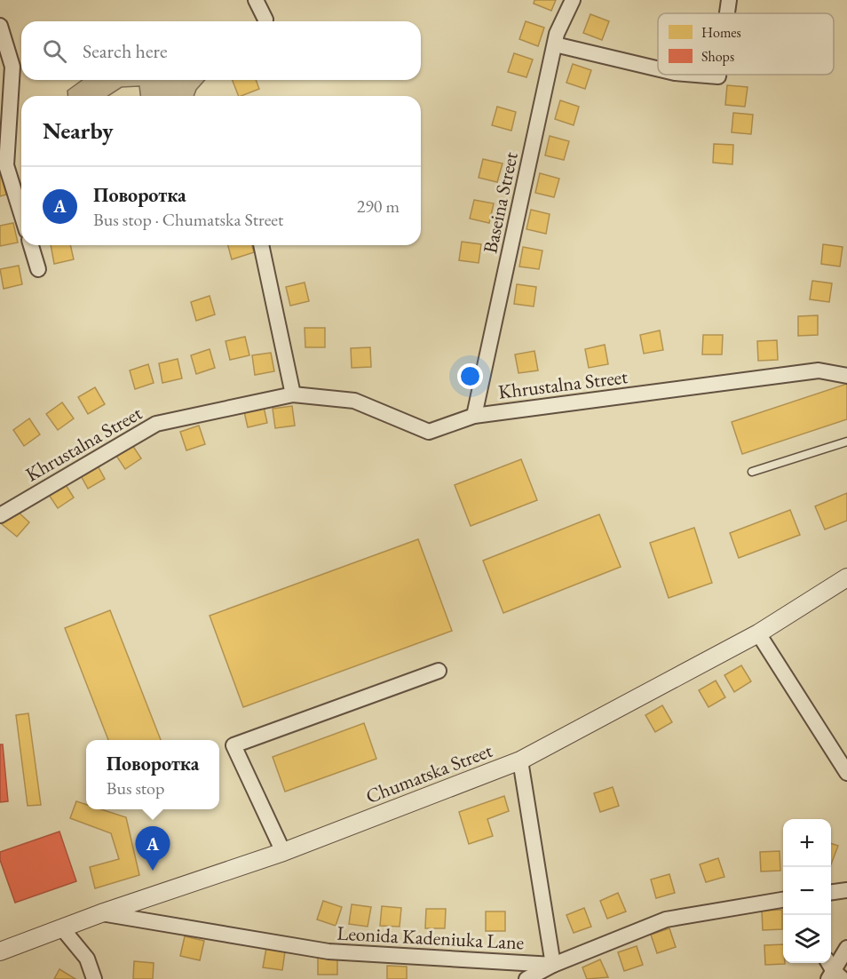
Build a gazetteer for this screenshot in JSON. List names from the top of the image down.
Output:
{
  "streets": {
    "street": [
      "Baseina Street",
      "Khrustalna Street",
      "Chumatska Street",
      "Leonida Kadeniuka Lane"
    ]
  },
  "crossings": [
    ["Baseina Street", "Khrustalna Street"],
    ["Chumatska Street", "Leonida Kadeniuka Lane"]
  ],
  "legend": ["Homes", "Shops"],
  "page": {
    "search": "Search here",
    "heading": "Nearby",
    "list": [
      {
        "mark": "A",
        "name": "Поворотка",
        "note": "Bus stop · Chumatska Street",
        "value": "290 m"
      }
    ],
    "popup": ["Поворотка", "Bus stop"],
    "map_buttons": ["+", "−"],
    "pins": "A"
  }
}
